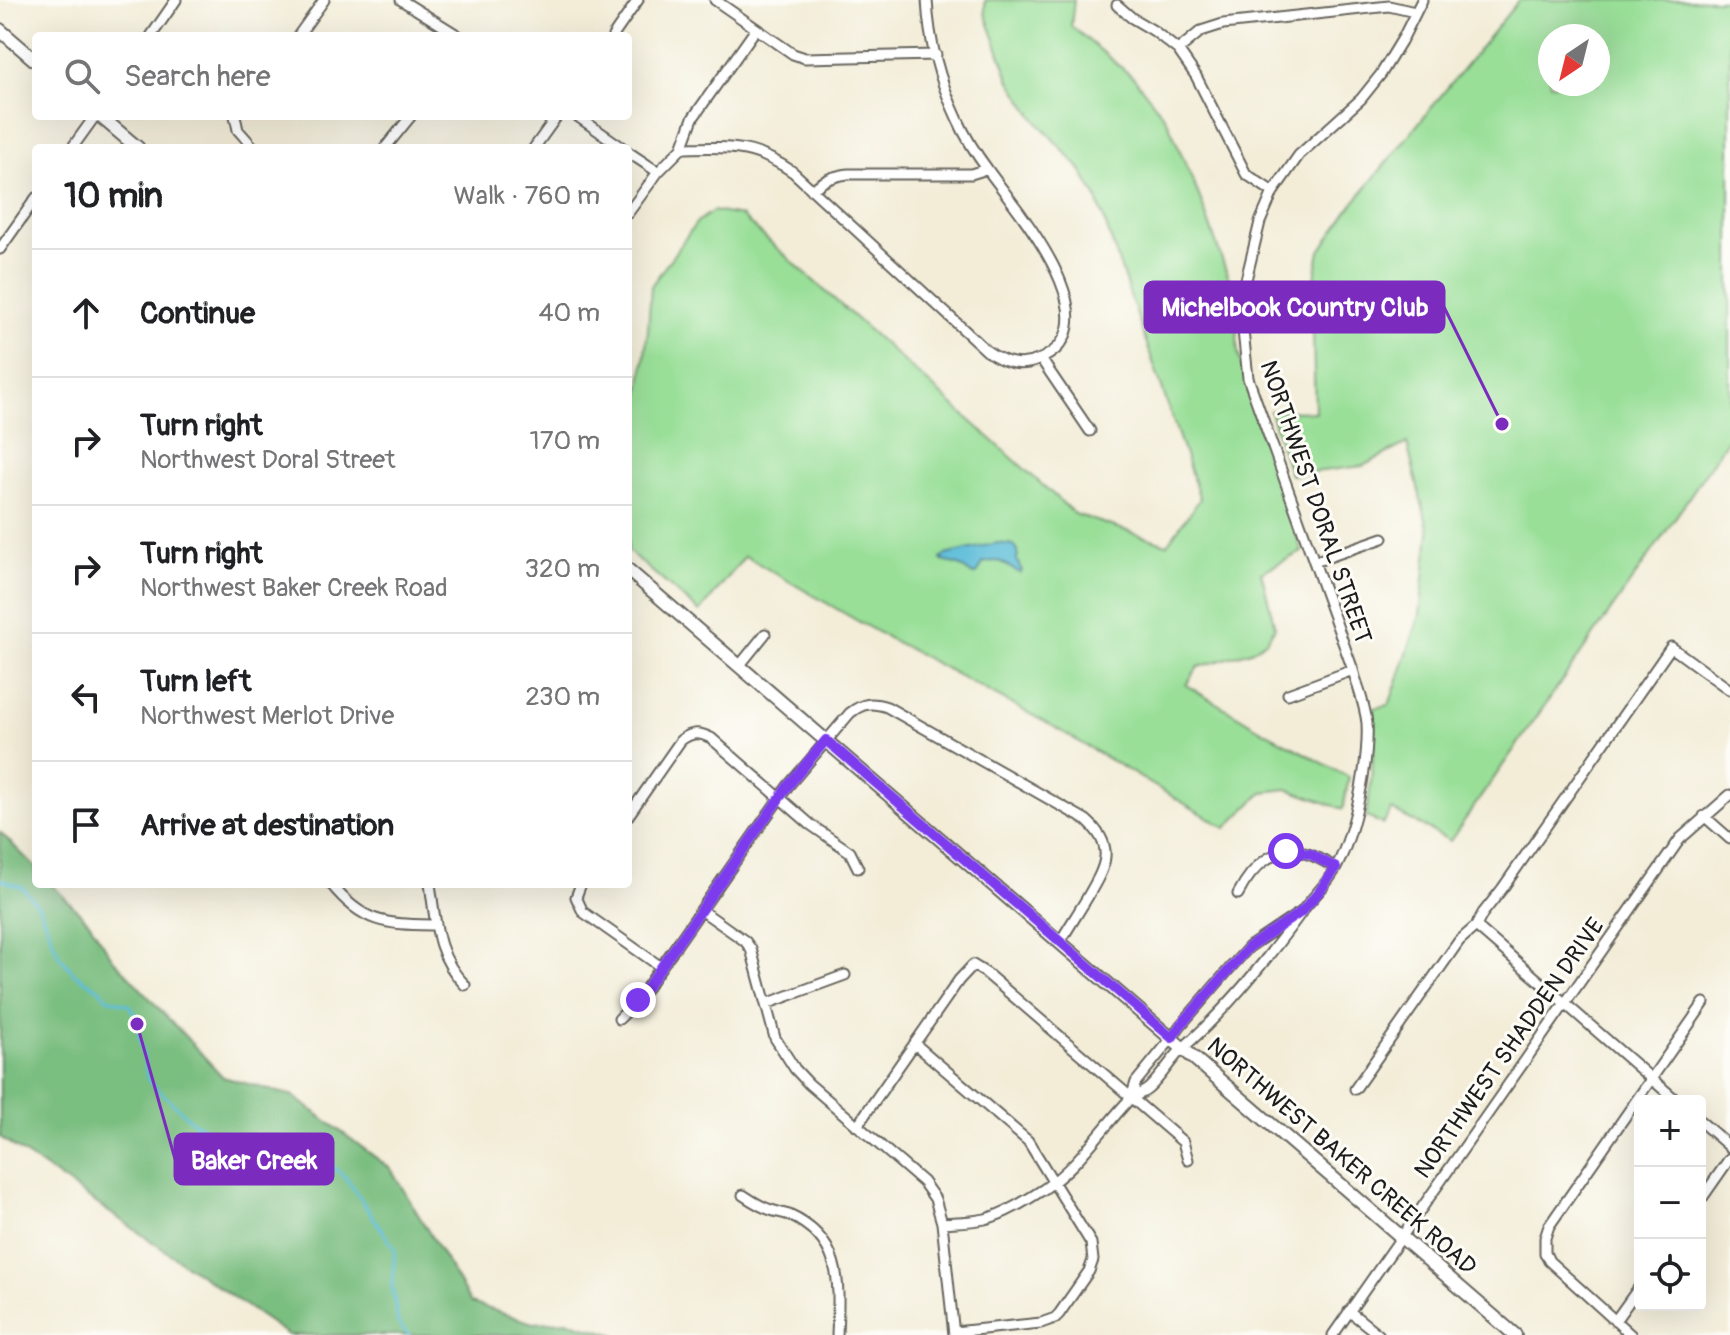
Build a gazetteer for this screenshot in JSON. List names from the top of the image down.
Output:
{
  "streets": {
    "main road": ["NORTHWEST BAKER CREEK ROAD"],
    "street": ["NORTHWEST DORAL STREET", "NORTHWEST SHADDEN DRIVE"]
  },
  "crossings": [
    ["NORTHWEST DORAL STREET", "NORTHWEST BAKER CREEK ROAD"],
    ["NORTHWEST SHADDEN DRIVE", "NORTHWEST BAKER CREEK ROAD"]
  ],
  "places": ["Michelbook Country Club", "Baker Creek"],
  "north": "bottom left",
  "page": {
    "search": "Search here",
    "heading": ["10 min", "Walk · 760 m"],
    "list": [
      ["Continue", "40 m"],
      ["Turn right", "Northwest Doral Street", "170 m"],
      ["Turn right", "Northwest Baker Creek Road", "320 m"],
      ["Turn left", "Northwest Merlot Drive", "230 m"],
      "Arrive at destination"
    ],
    "map_buttons": ["+", "−"]
  }
}
